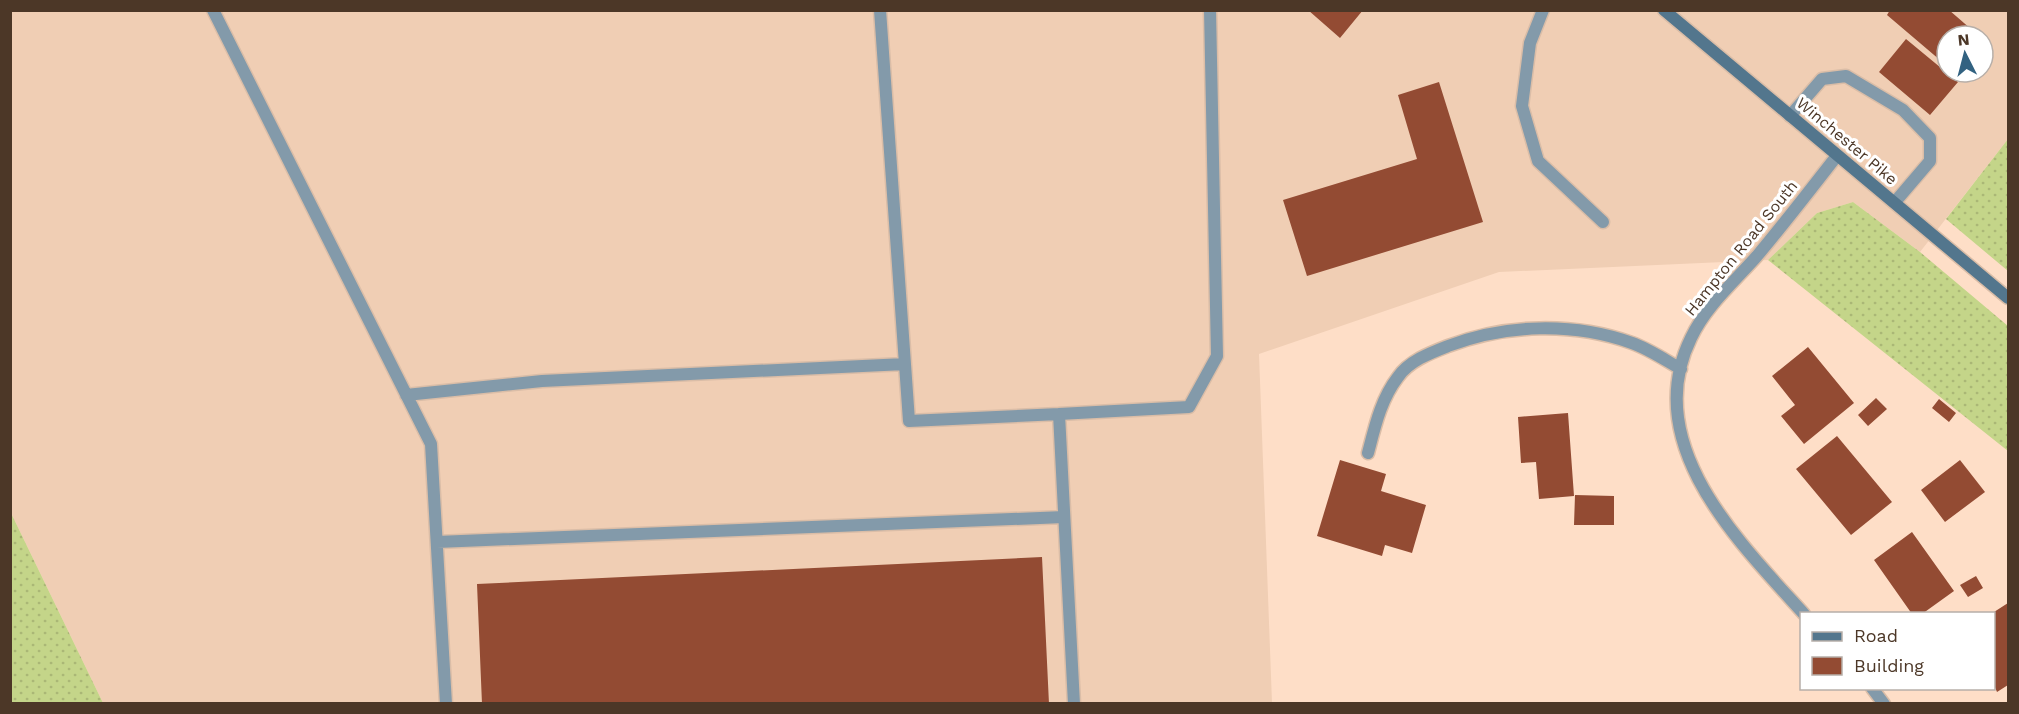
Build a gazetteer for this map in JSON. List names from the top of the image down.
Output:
{
  "streets": {
    "main road": ["Winchester Pike"],
    "street": ["Hampton Road South"]
  },
  "crossings": [
    ["Winchester Pike", "Hampton Road South"]
  ],
  "legend": ["Road", "Building"],
  "north": "top"
}
